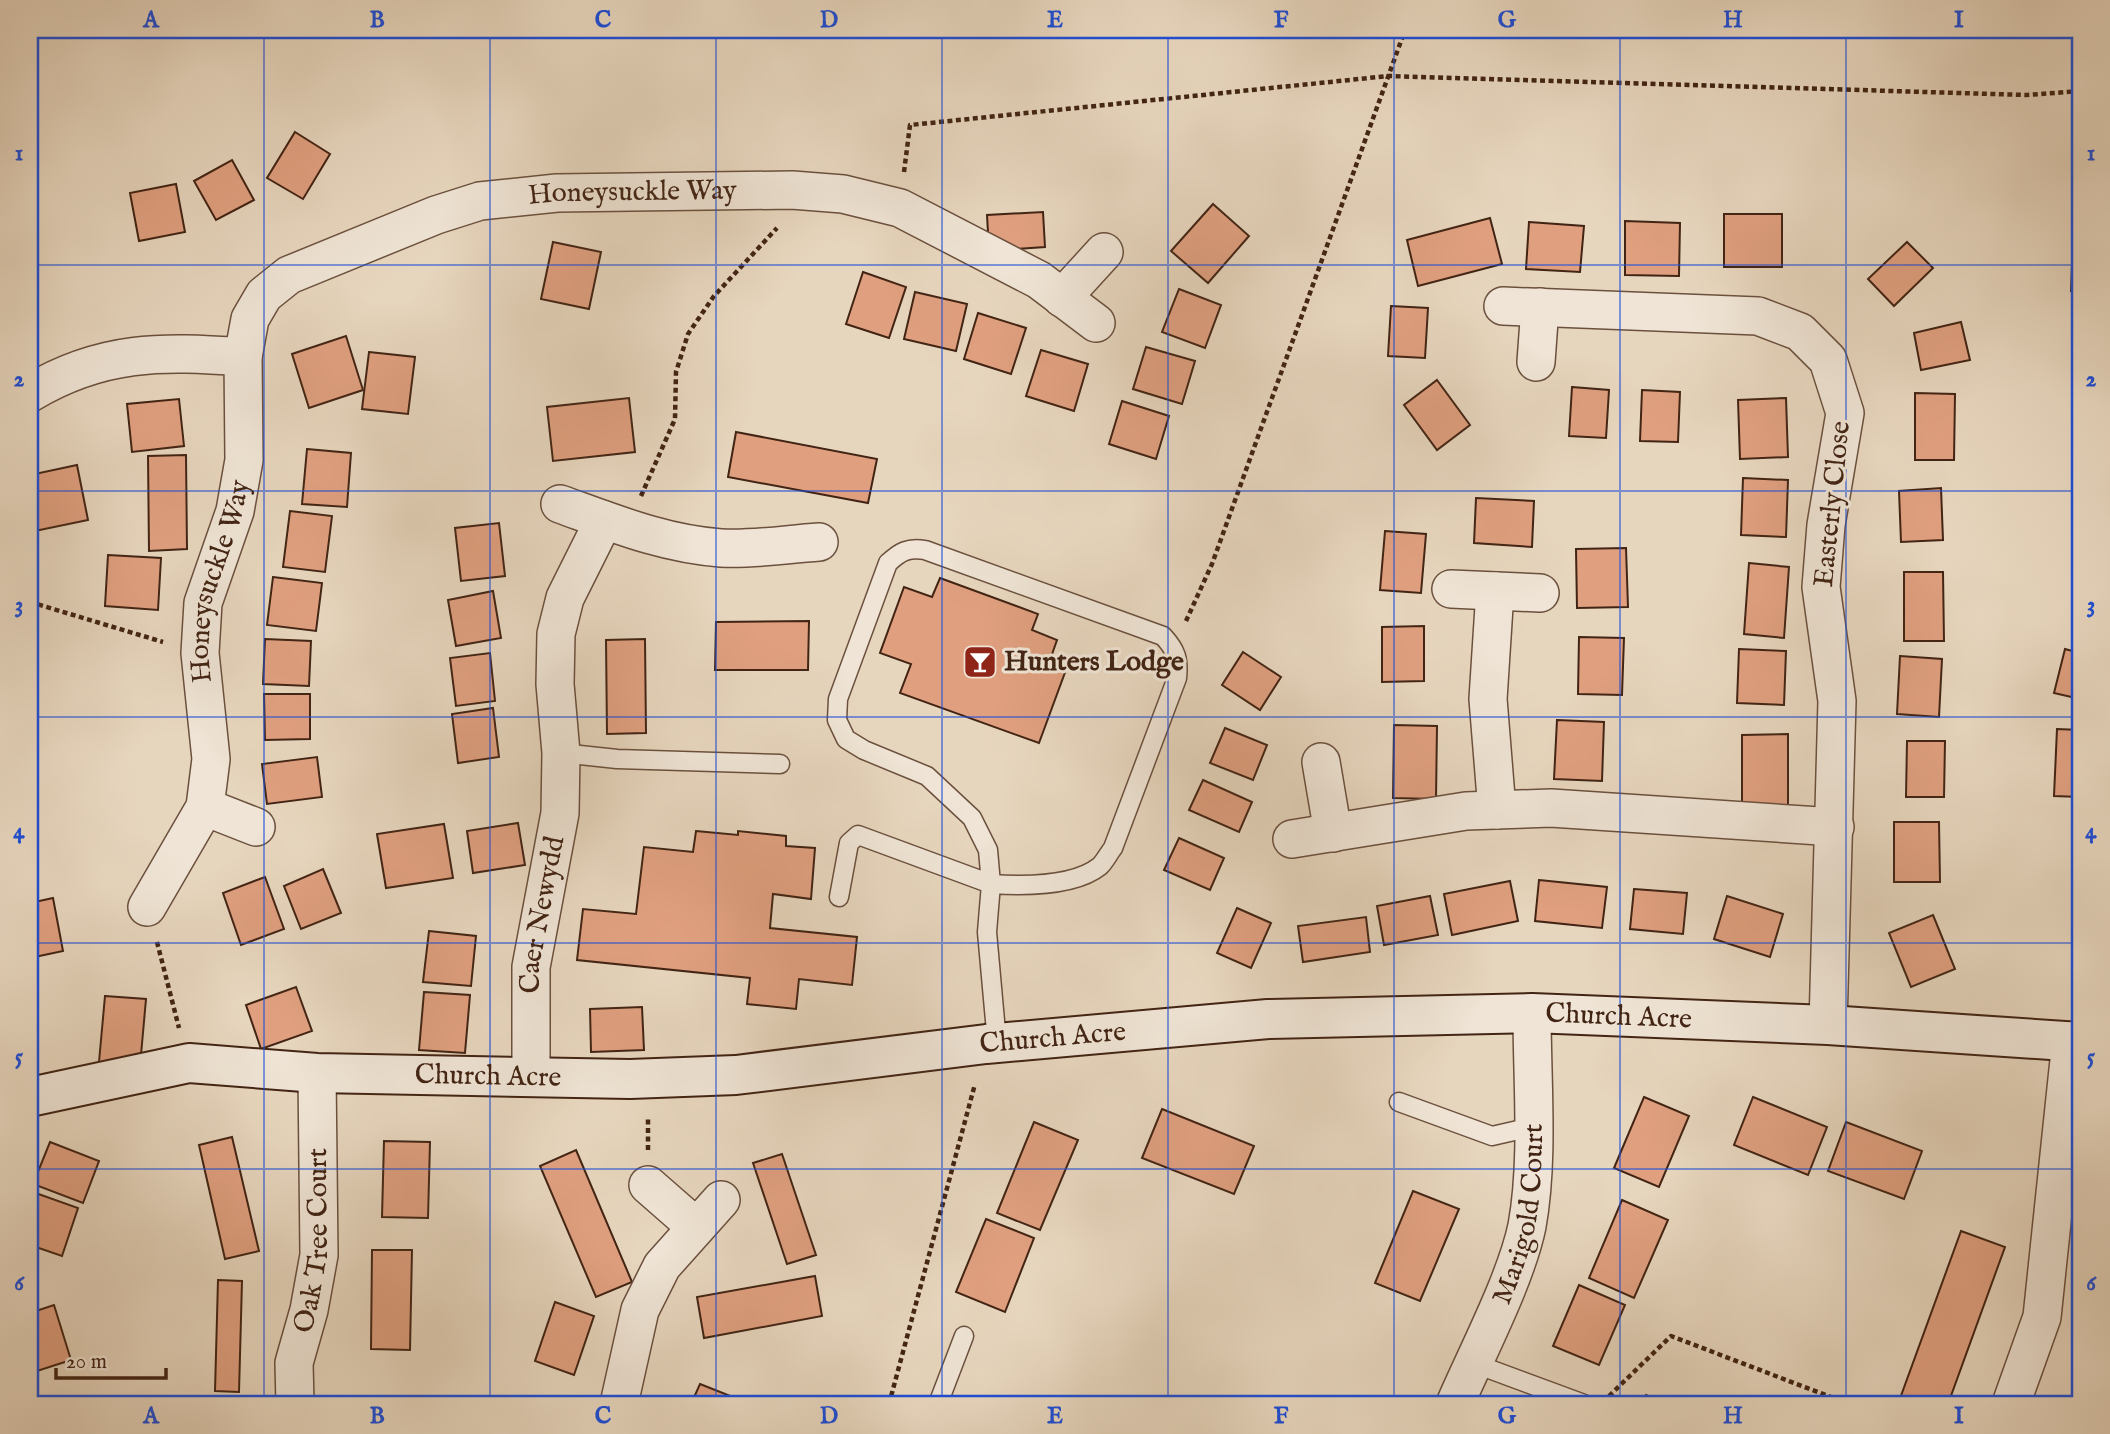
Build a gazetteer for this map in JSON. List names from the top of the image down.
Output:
{
  "streets": {
    "street": [
      "Honeysuckle Way",
      "Easterly Close",
      "Caer Newydd",
      "Church Acre",
      "Marigold Court",
      "Oak Tree Court"
    ]
  },
  "crossings": [
    ["Easterly Close", "Church Acre"],
    ["Caer Newydd", "Church Acre"],
    ["Church Acre", "Marigold Court"],
    ["Church Acre", "Oak Tree Court"]
  ],
  "places": {
    "bar": ["Hunters Lodge"]
  },
  "scale_bar": "20 m",
  "grid": {
    "columns": [
      "A",
      "B",
      "C",
      "D",
      "E",
      "F",
      "G",
      "H",
      "I"
    ],
    "rows": [
      "1",
      "2",
      "3",
      "4",
      "5",
      "6"
    ]
  }
}
